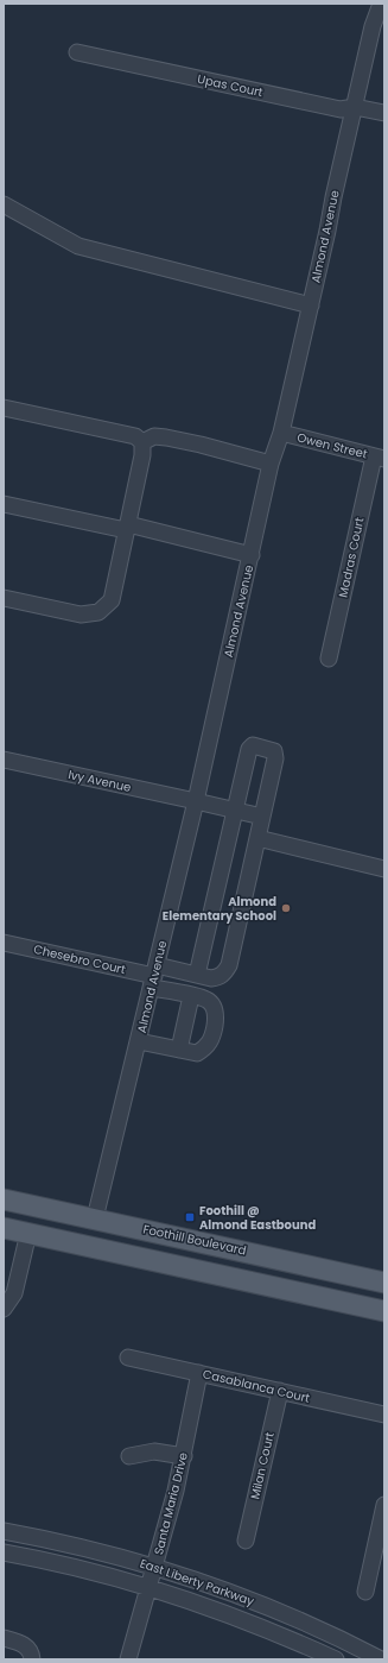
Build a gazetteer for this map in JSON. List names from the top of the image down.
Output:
{
  "streets": {
    "main road": ["Foothill Boulevard"],
    "street": [
      "Upas Court",
      "Almond Avenue",
      "Owen Street",
      "Madras Court",
      "Ivy Avenue",
      "Chesebro Court",
      "Casablanca Court",
      "Milan Court",
      "Santa Maria Drive",
      "East Liberty Parkway"
    ]
  },
  "crossings": [
    ["Upas Court", "Almond Avenue"],
    ["Almond Avenue", "Owen Street"],
    ["Almond Avenue", "Ivy Avenue"],
    ["Almond Avenue", "Chesebro Court"],
    ["Almond Avenue", "Foothill Boulevard"],
    ["Owen Street", "Madras Court"],
    ["Casablanca Court", "Milan Court"],
    ["Casablanca Court", "Santa Maria Drive"],
    ["Santa Maria Drive", "East Liberty Parkway"]
  ],
  "places": {
    "other": ["Almond Elementary School"],
    "transit": ["Foothill @ Almond Eastbound"]
  }
}
